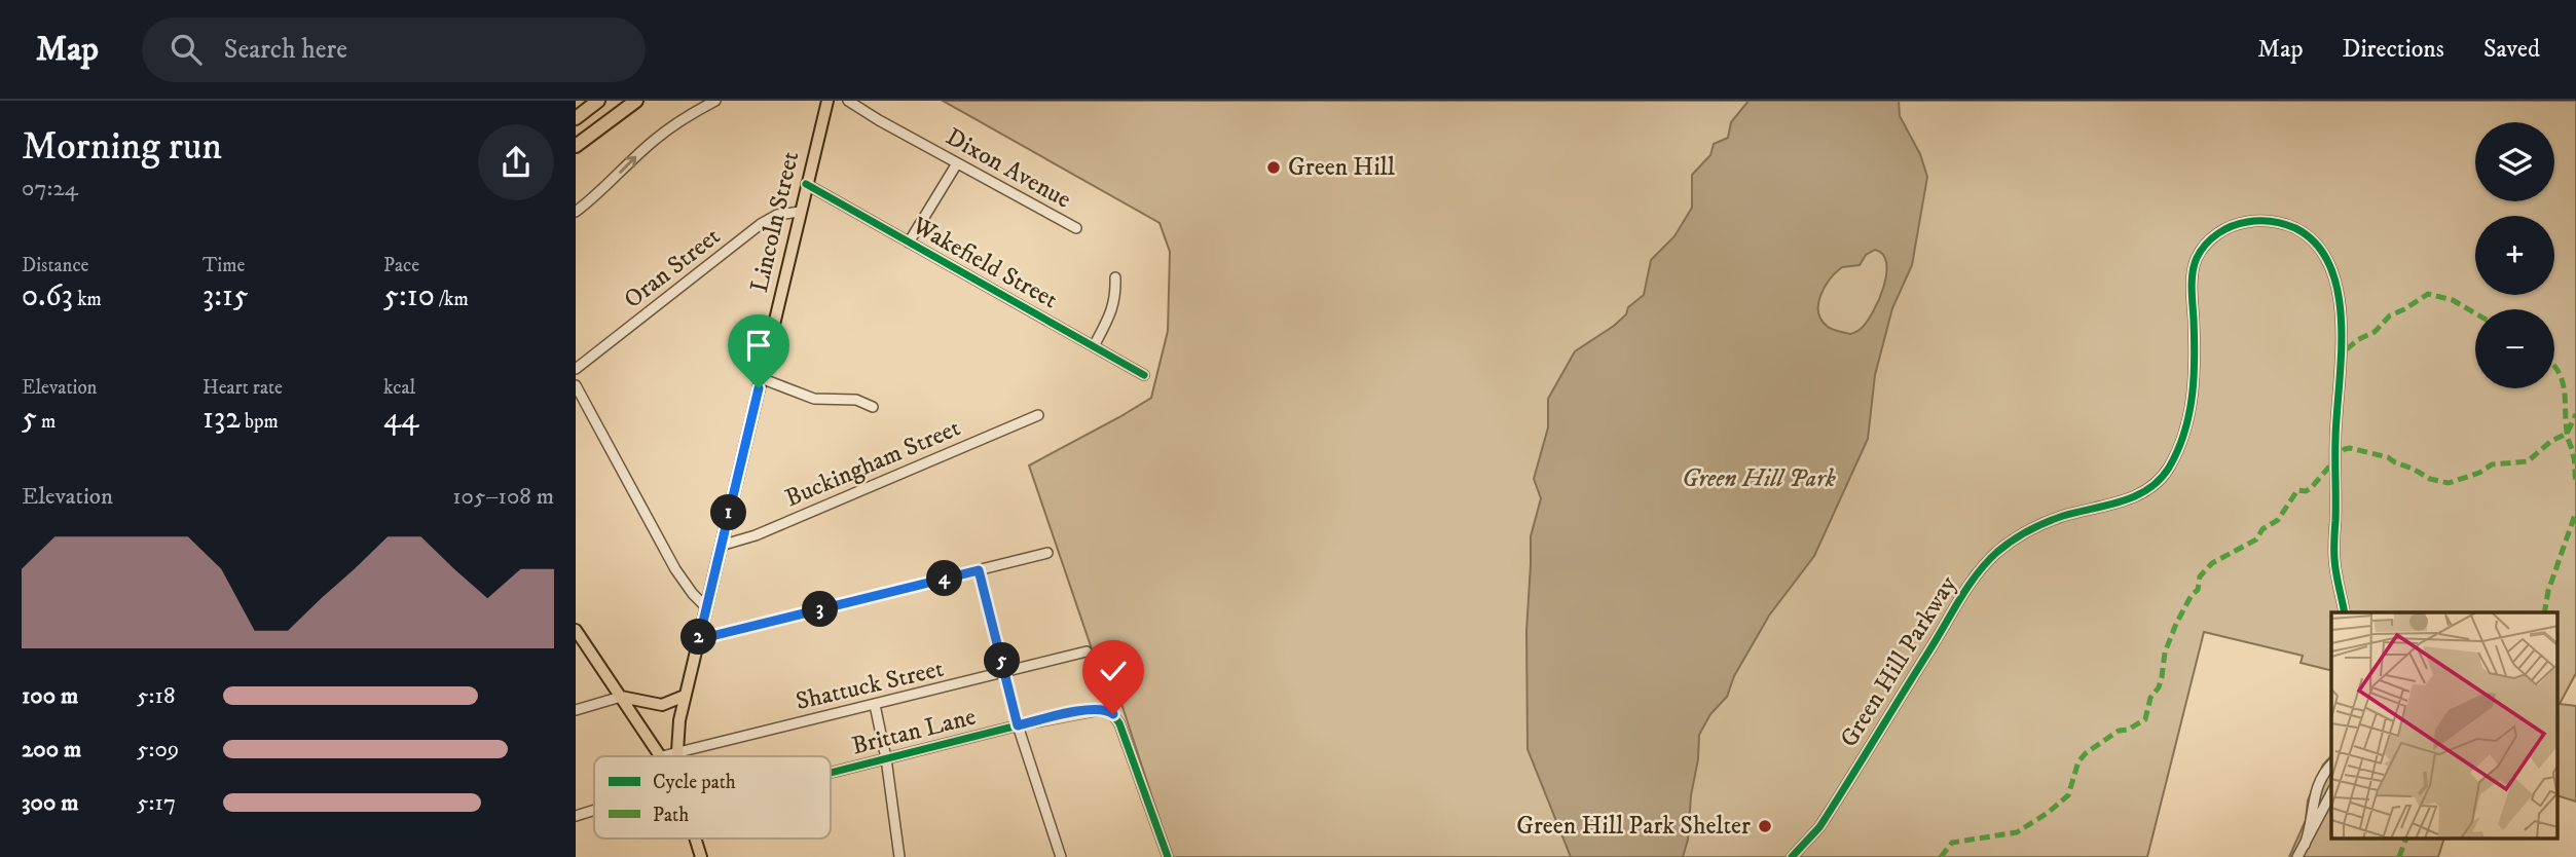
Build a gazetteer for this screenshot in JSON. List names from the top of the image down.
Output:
{
  "streets": {
    "main road": ["Lincoln Street"],
    "street": [
      "Dixon Avenue",
      "Wakefield Street",
      "Oran Street",
      "Buckingham Street",
      "Green Hill Parkway",
      "Shattuck Street",
      "Brittan Lane"
    ]
  },
  "crossings": [
    ["Lincoln Street", "Wakefield Street"],
    ["Lincoln Street", "Oran Street"],
    ["Lincoln Street", "Buckingham Street"],
    ["Lincoln Street", "Shattuck Street"]
  ],
  "parks": ["Green Hill Park"],
  "places": ["Green Hill", "Green Hill Park Shelter"],
  "legend": ["Cycle path", "Path"],
  "page": {
    "header": "Map",
    "search": "Search here",
    "nav": ["Map", "Directions", "Saved"],
    "heading": ["Morning run", "07:24"],
    "map_buttons": ["+", "−"],
    "stats": [
      ["Distance", "0.63 km"],
      ["Time", "3:15"],
      ["Pace", "5:10 /km"],
      ["Elevation", "5 m"],
      ["Heart rate", "132 bpm"],
      ["kcal", "44"]
    ],
    "chart": ["Elevation", "105–108 m"],
    "pins": [
      "1",
      "4",
      "3",
      "2",
      "5"
    ],
    "list": [
      {
        "name": "100 m",
        "note": "5:18"
      },
      {
        "name": "200 m",
        "note": "5:09"
      },
      {
        "name": "300 m",
        "note": "5:17"
      }
    ]
  }
}
